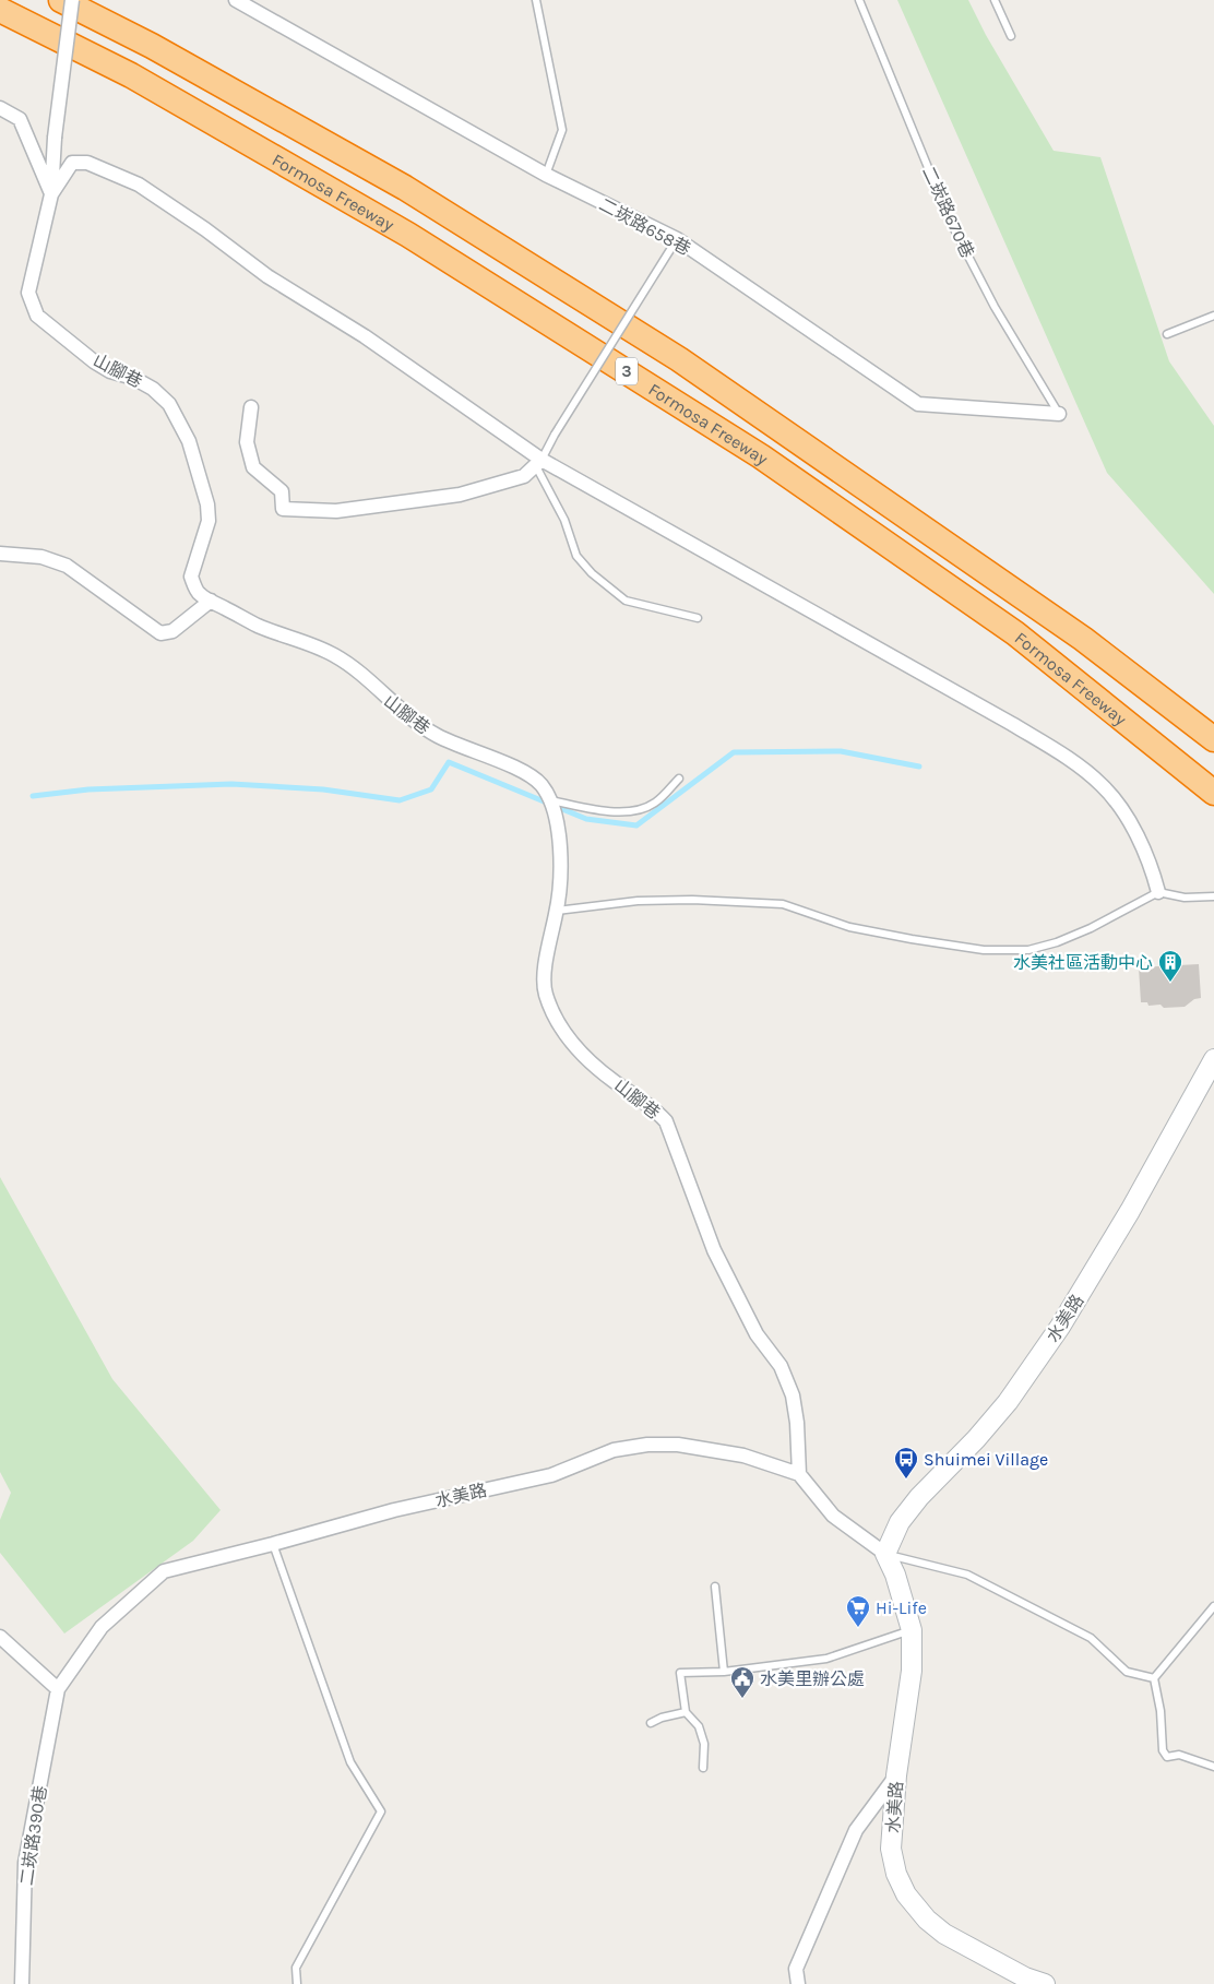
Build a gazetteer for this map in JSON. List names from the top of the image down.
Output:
{
  "streets": {
    "highway": ["Formosa Freeway", "3"],
    "street": [
      "二崁路658巷",
      "山腳巷",
      "水美路",
      "二崁路390巷"
    ],
    "lane": ["二崁路670巷"]
  },
  "crossings": [
    ["二崁路670巷", "二崁路658巷"],
    ["山腳巷", "水美路"],
    ["水美路", "二崁路390巷"]
  ],
  "places": {
    "building": ["水美社區活動中心"],
    "bus stop": ["Shuimei Village"],
    "supermarket": ["Hi-Life"],
    "public building": ["水美里辦公處"]
  }
}
